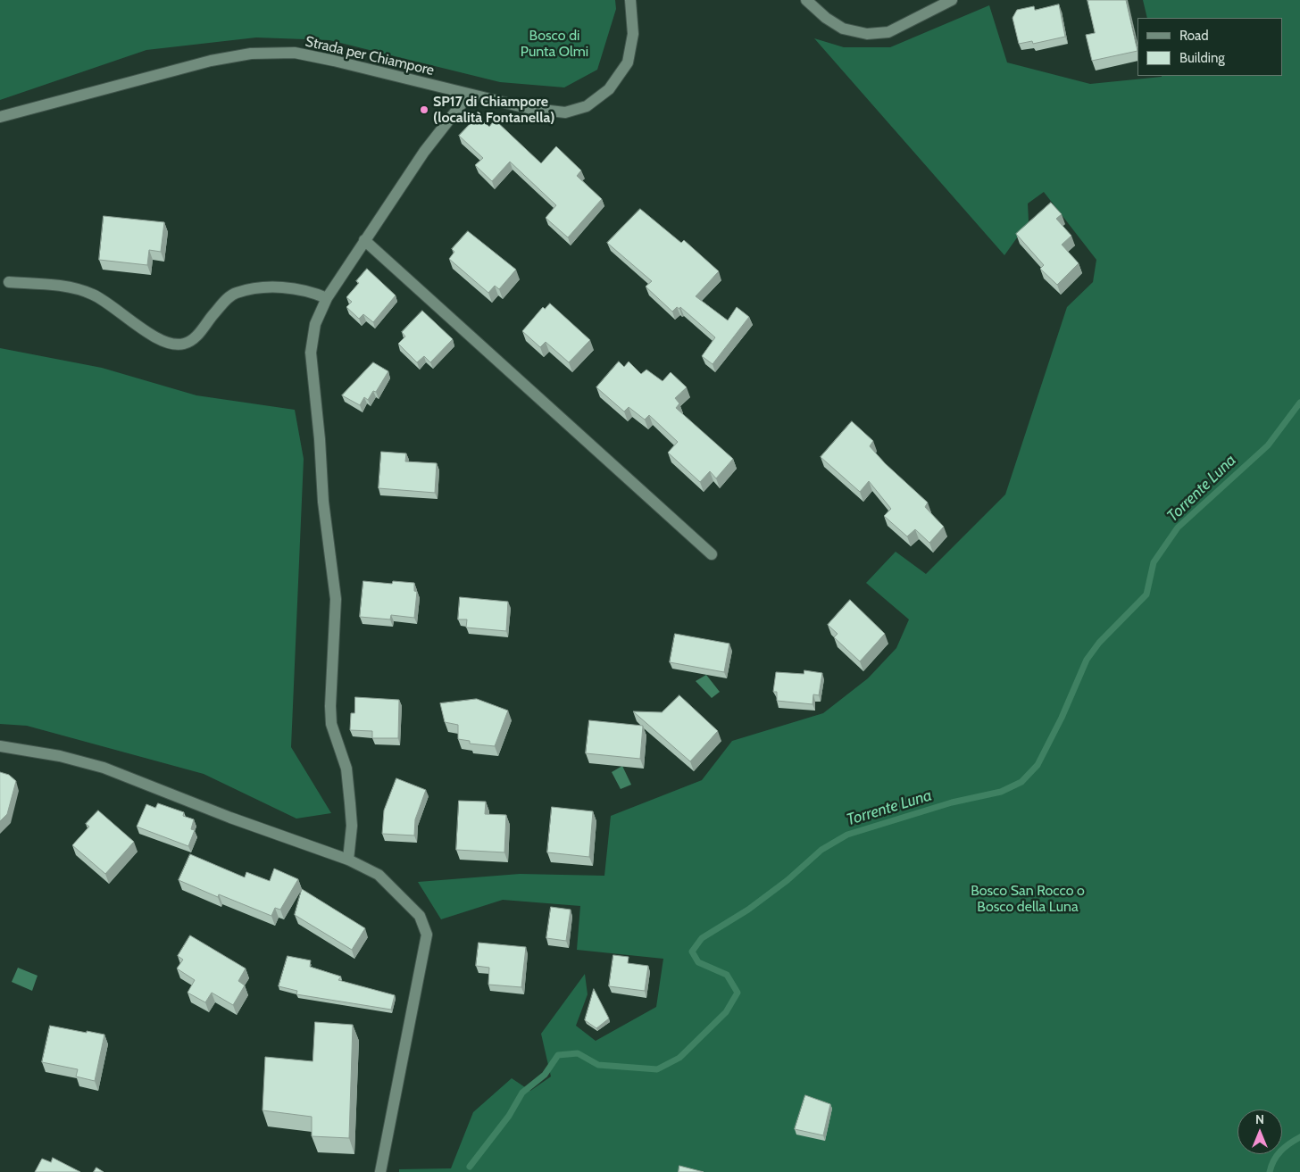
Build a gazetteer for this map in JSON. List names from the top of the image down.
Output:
{
  "streets": {
    "street": ["Strada per Chiampore"]
  },
  "water": ["Torrente Luna"],
  "parks": ["Bosco di Punta Olmi", "Bosco San Rocco o Bosco della Luna"],
  "places": ["SP17 di Chiampore (località Fontanella)"],
  "legend": ["Road", "Building"],
  "north": "top"
}
